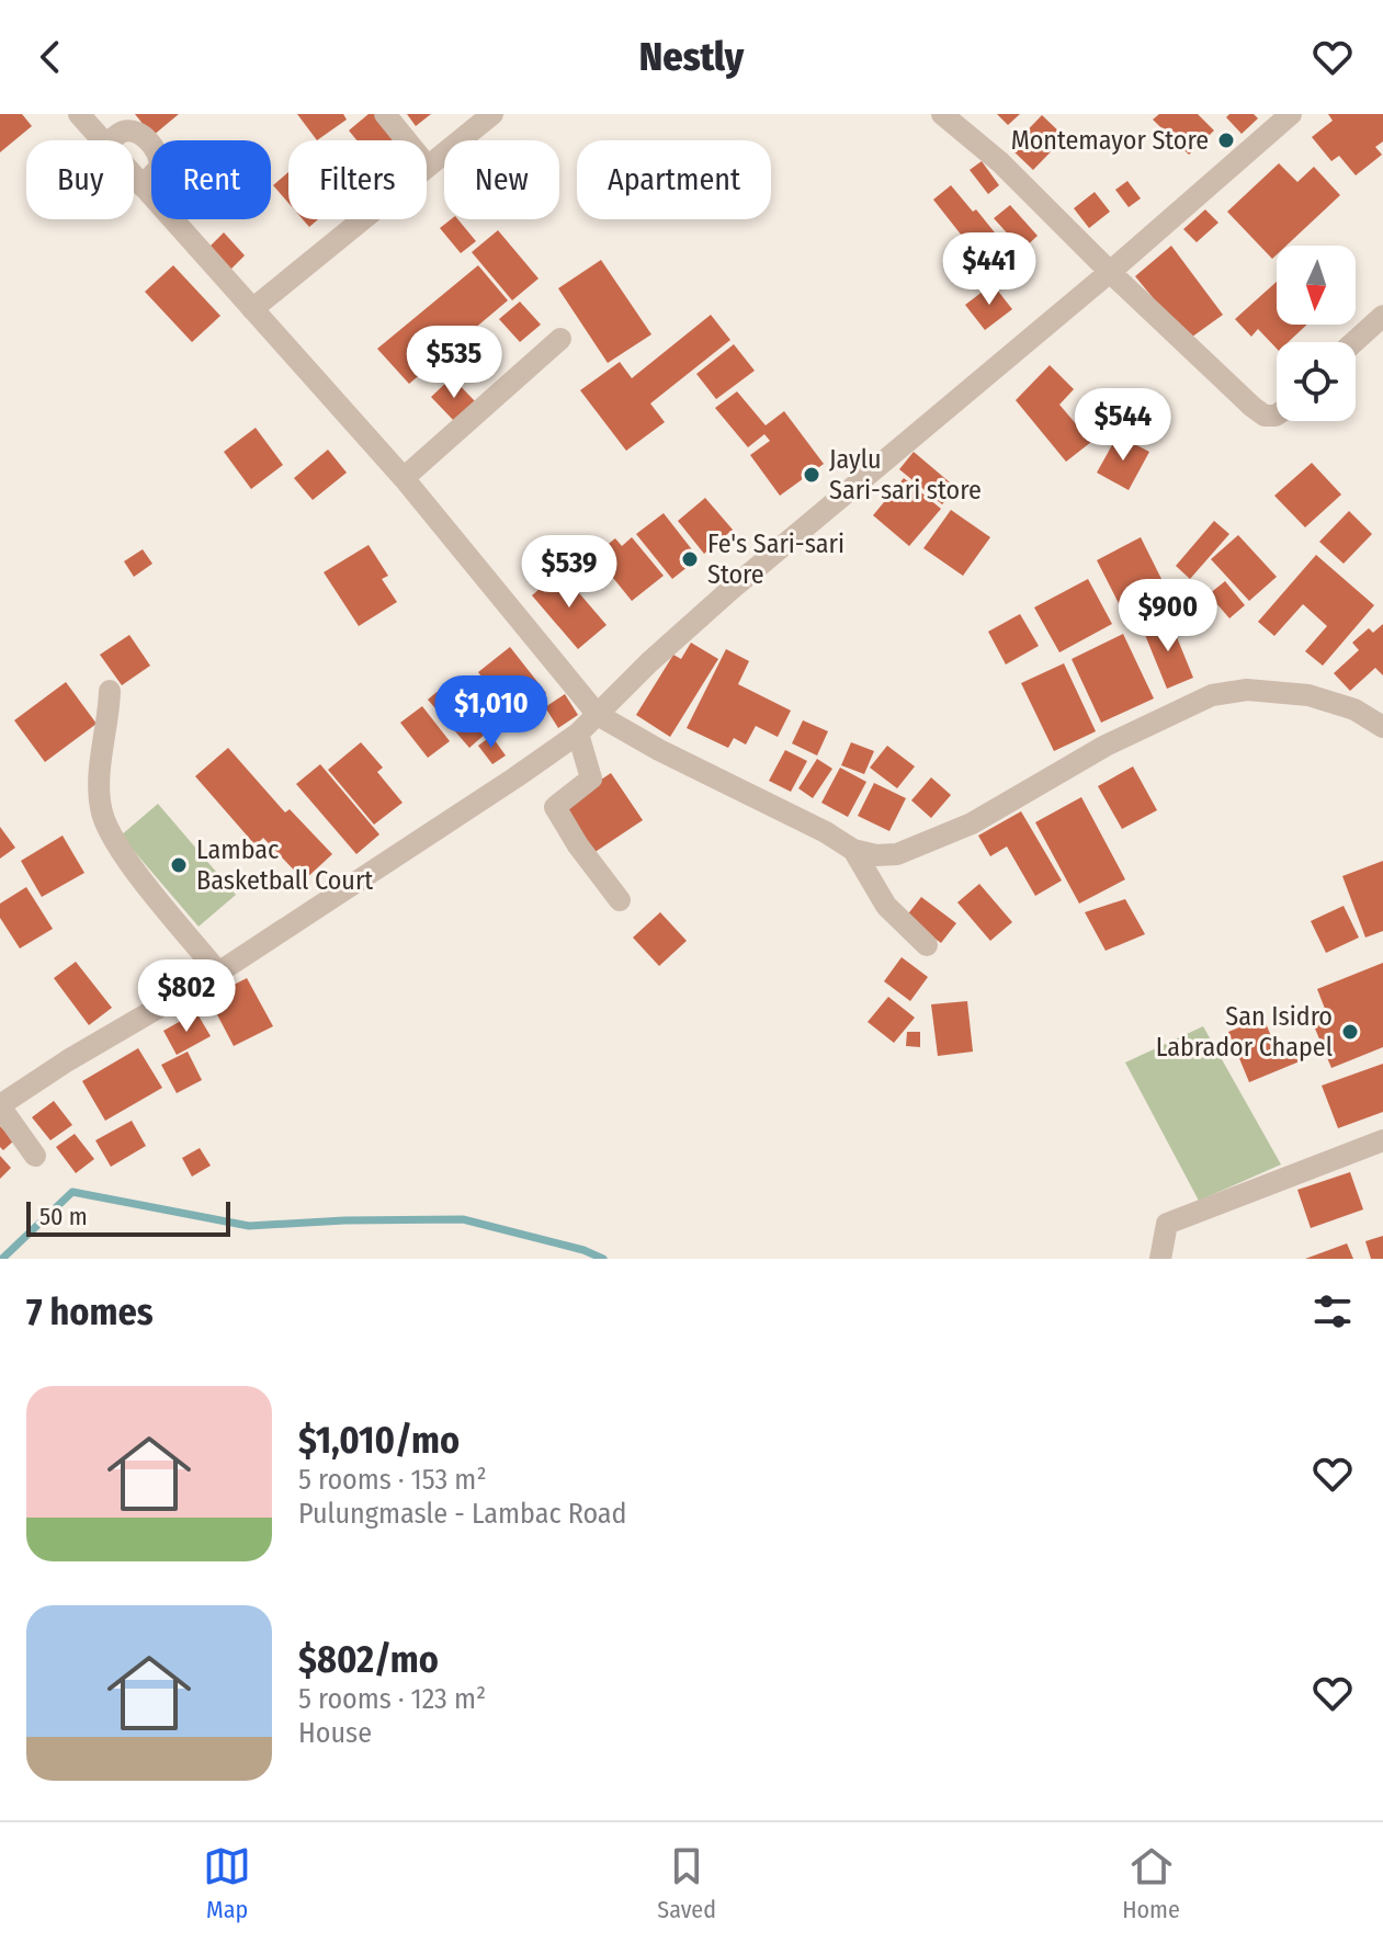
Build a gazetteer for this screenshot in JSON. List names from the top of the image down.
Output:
{
  "places": [
    "Montemayor Store",
    "Jaylu Sari-sari store",
    "Fe's Sari-sari Store",
    "Lambac Basketball Court",
    "San Isidro Labrador Chapel"
  ],
  "scale_bar": "50 m",
  "north": "bottom",
  "page": {
    "header": "Nestly",
    "chip": [
      "Buy",
      "Rent",
      "Filters",
      "New",
      "Apartment"
    ],
    "price": [
      "$441",
      "$535",
      "$544",
      "$539",
      "$900",
      "$1,010",
      "$802"
    ],
    "scale": "50 m",
    "heading": "7 homes",
    "list": [
      {
        "name": "$1,010/mo",
        "note": "5 rooms · 153 m² · Pulungmasle - Lambac Road"
      },
      {
        "name": "$802/mo",
        "note": "5 rooms · 123 m² · House"
      }
    ],
    "tabs": ["Map", "Saved", "Home"]
  }
}
